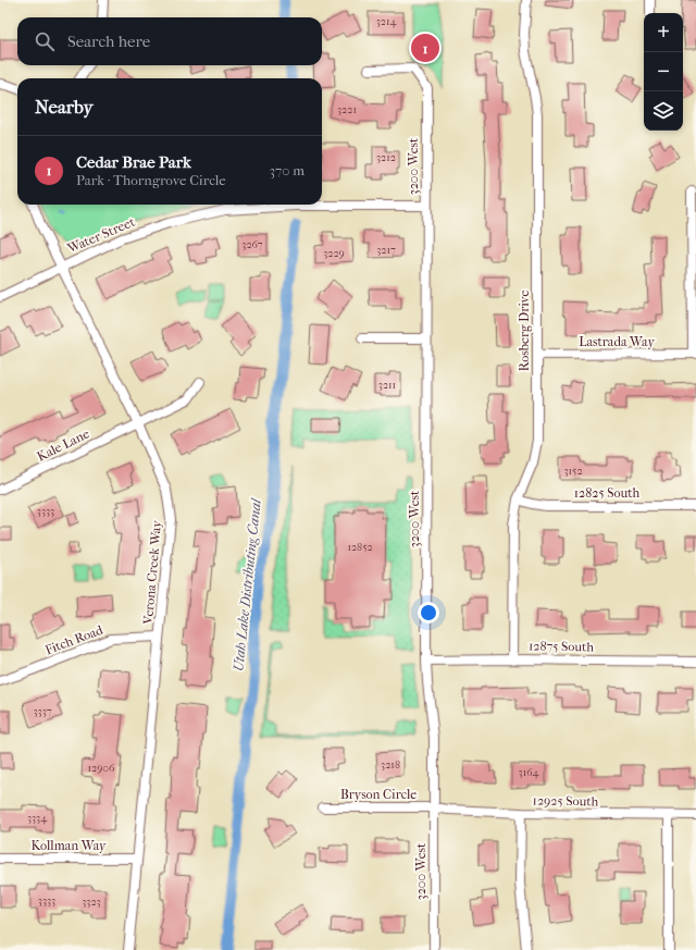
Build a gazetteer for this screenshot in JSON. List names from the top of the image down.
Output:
{
  "streets": {
    "street": [
      "3200 West",
      "Water Street",
      "Rosberg Drive",
      "Lastrada Way",
      "Kale Lane",
      "12825 South",
      "Verona Creek Way",
      "Fitch Road",
      "12875 South",
      "Bryson Circle",
      "12925 South",
      "Kollman Way"
    ]
  },
  "crossings": [
    ["3200 West", "Water Street"],
    ["3200 West", "12875 South"],
    ["3200 West", "Bryson Circle"],
    ["3200 West", "12925 South"],
    ["Water Street", "Verona Creek Way"],
    ["Rosberg Drive", "Lastrada Way"],
    ["Rosberg Drive", "12825 South"],
    ["Rosberg Drive", "12875 South"],
    ["Kale Lane", "Verona Creek Way"],
    ["Verona Creek Way", "Fitch Road"],
    ["Verona Creek Way", "Kollman Way"],
    ["Bryson Circle", "12925 South"]
  ],
  "water": ["Utah Lake Distributing Canal"],
  "house_numbers": [
    "3214",
    "3221",
    "3212",
    "3267",
    "3217",
    "3229",
    "3211",
    "3152",
    "3333",
    "12852",
    "3337",
    "3218",
    "12906",
    "3164",
    "3334",
    "3333",
    "3323"
  ],
  "page": {
    "map_buttons": ["+", "−"],
    "search": "Search here",
    "pins": "1",
    "heading": "Nearby",
    "list": [
      {
        "mark": "1",
        "name": "Cedar Brae Park",
        "note": "Park · Thorngrove Circle",
        "value": "370 m"
      }
    ]
  }
}
